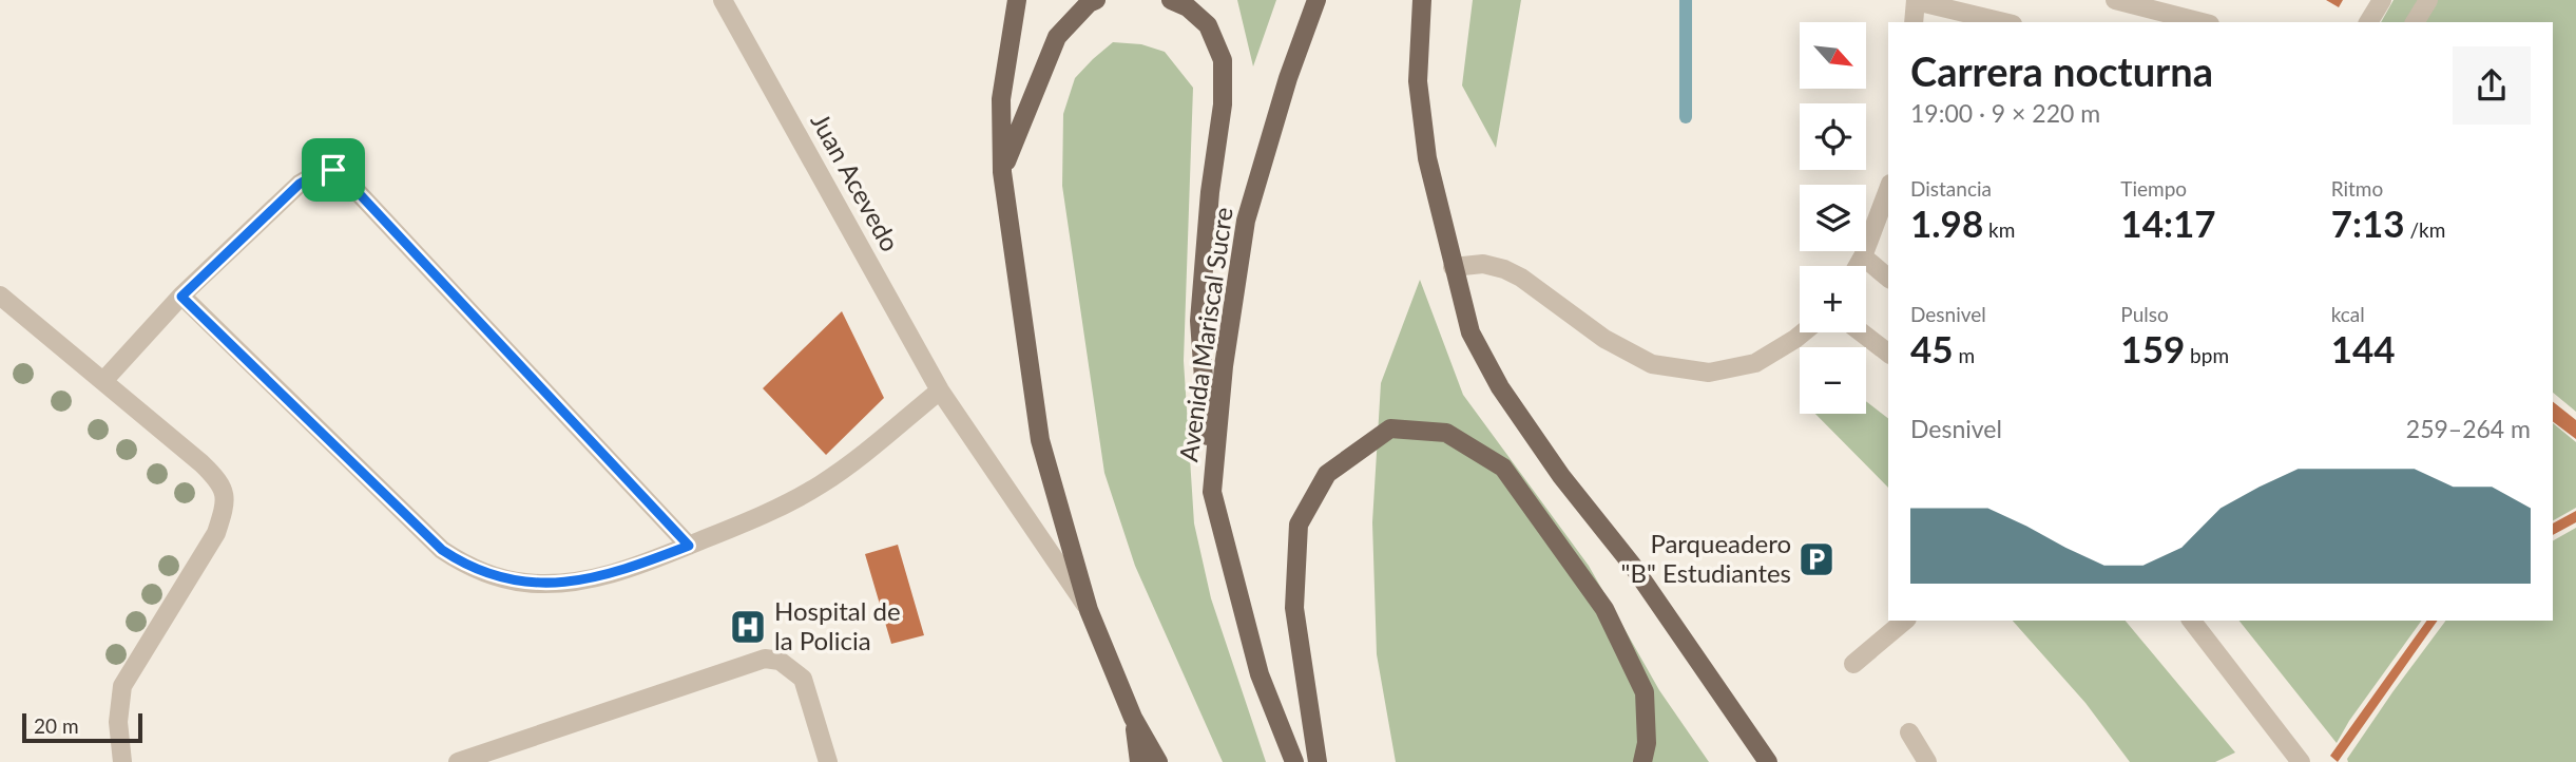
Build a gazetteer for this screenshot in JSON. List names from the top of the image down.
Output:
{
  "streets": {
    "main road": ["Avenida Mariscal Sucre"],
    "street": ["Juan Acevedo"]
  },
  "places": {
    "parking": ["Parqueadero \"B\" Estudiantes"],
    "hospital": ["Hospital de la Policia"]
  },
  "scale_bar": "20 m",
  "north": "bottom right",
  "page": {
    "map_buttons": ["+", "−"],
    "heading": ["Carrera nocturna", "19:00 · 9 × 220 m"],
    "stats": [
      ["Distancia", "1.98 km"],
      ["Tiempo", "14:17"],
      ["Ritmo", "7:13 /km"],
      ["Desnivel", "45 m"],
      ["Pulso", "159 bpm"],
      ["kcal", "144"]
    ],
    "chart": ["Desnivel", "259–264 m"],
    "scale": "20 m"
  }
}
